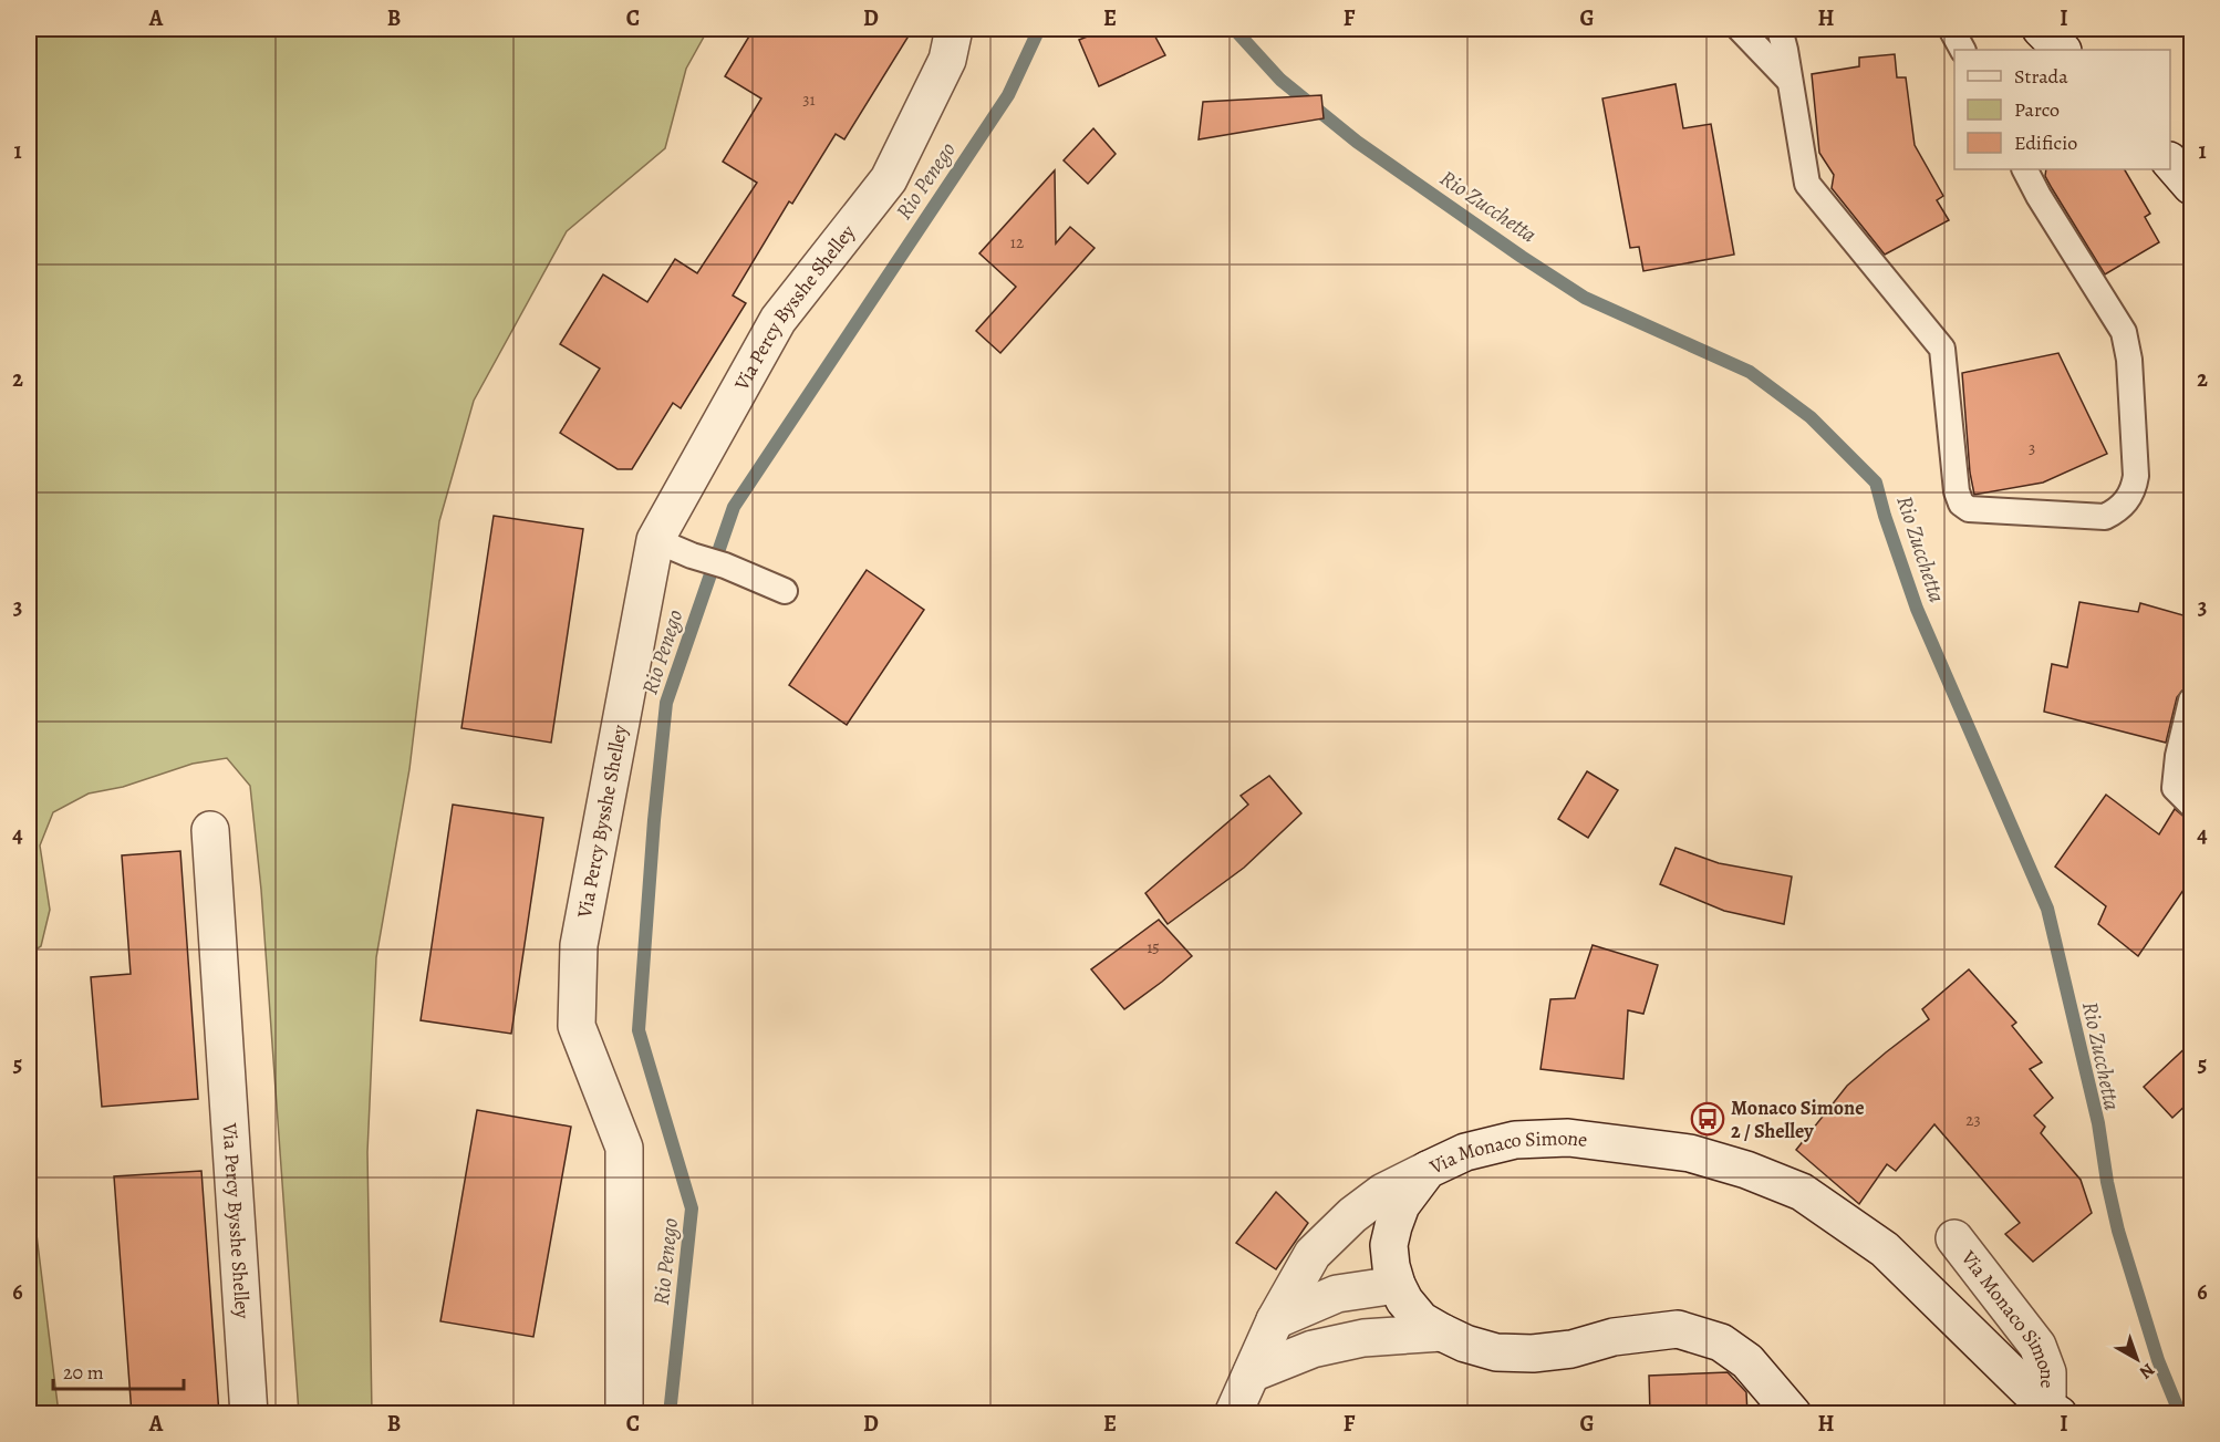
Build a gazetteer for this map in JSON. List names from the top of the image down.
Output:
{
  "streets": {
    "street": ["Via Percy Bysshe Shelley", "Via Monaco Simone"]
  },
  "water": ["Rio Penego", "Rio Zucchetta"],
  "places": {
    "bus stop": ["Monaco Simone 2 / Shelley"]
  },
  "house_numbers": [
    "31",
    "12",
    "3",
    "15",
    "23"
  ],
  "legend": ["Strada", "Parco", "Edificio"],
  "scale_bar": "20 m",
  "north": "bottom right",
  "grid": {
    "columns": [
      "A",
      "B",
      "C",
      "D",
      "E",
      "F",
      "G",
      "H",
      "I"
    ],
    "rows": [
      "1",
      "2",
      "3",
      "4",
      "5",
      "6"
    ]
  }
}
